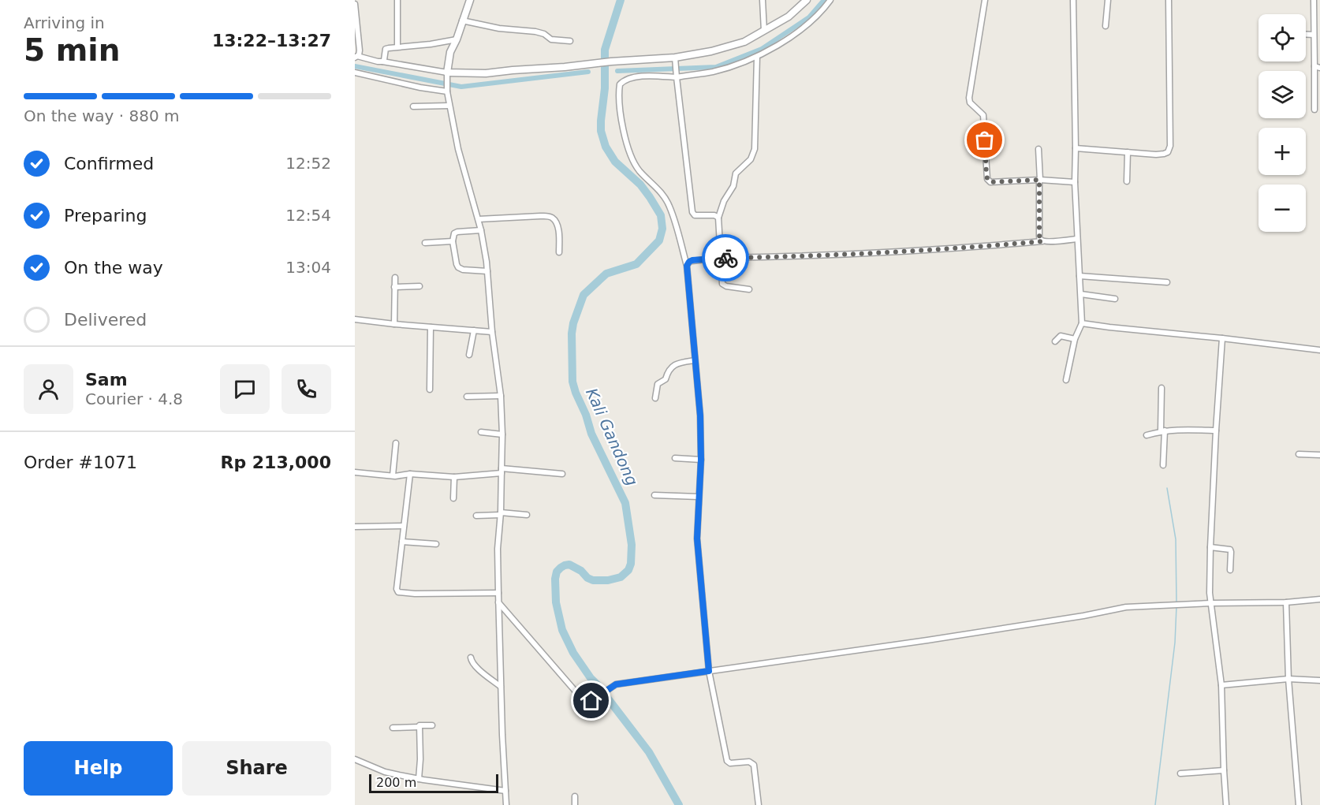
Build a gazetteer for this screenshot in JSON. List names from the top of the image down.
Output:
{
  "water": ["Kali Gandong"],
  "scale_bar": "200 m",
  "page": {
    "heading": ["5 min", "Arriving in", "13:22–13:27"],
    "panel": [
      "Sam",
      "Courier · 4.8",
      "Order #1071",
      "Rp 213,000"
    ],
    "map_buttons": ["+", "−"],
    "bar": "On the way · 880 m",
    "list": [
      ["Confirmed", "12:52"],
      ["Preparing", "12:54"],
      ["On the way", "13:04"],
      "Delivered"
    ],
    "buttons": ["Help", "Share"],
    "scale": "200 m"
  }
}
